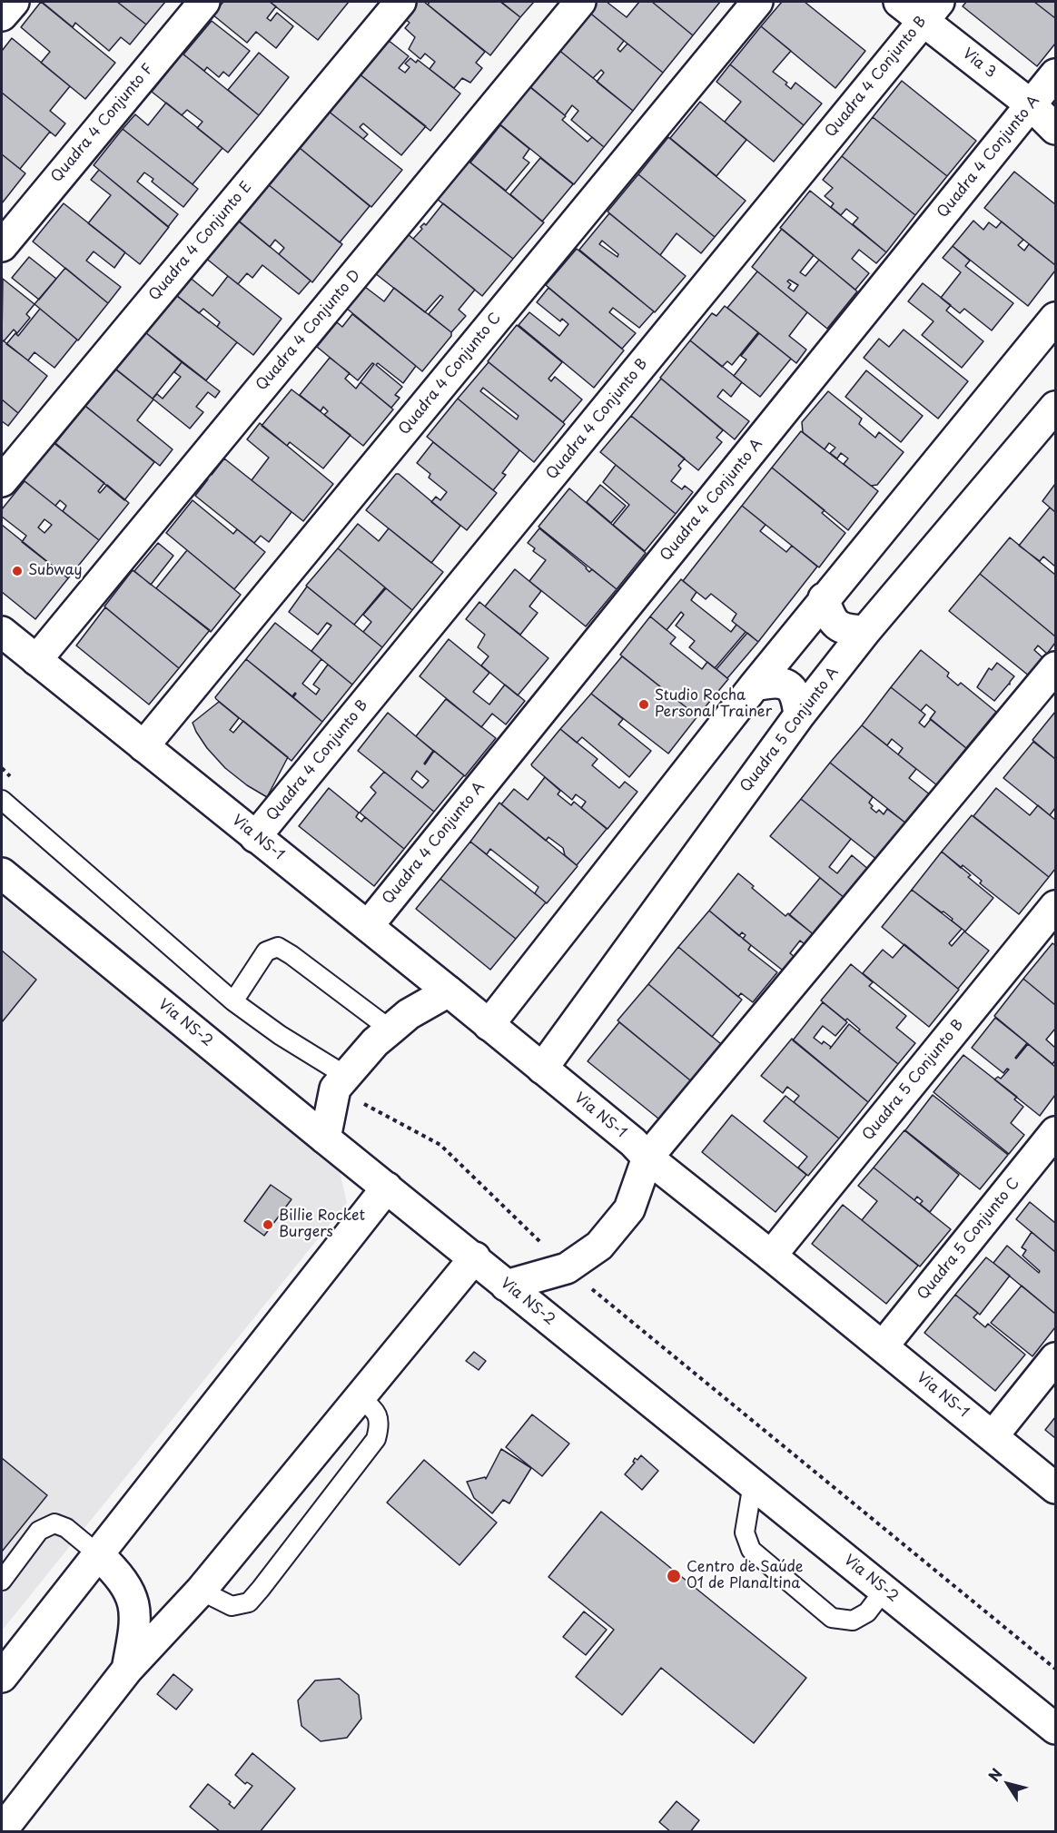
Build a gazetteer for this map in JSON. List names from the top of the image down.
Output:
{
  "streets": {
    "street": [
      "Via 3",
      "Quadra 4 Conjunto B",
      "Quadra 4 Conjunto F",
      "Quadra 4 Conjunto A",
      "Quadra 4 Conjunto E",
      "Quadra 4 Conjunto D",
      "Quadra 4 Conjunto C",
      "Quadra 5 Conjunto A",
      "Via NS-1",
      "Via NS-2",
      "Quadra 5 Conjunto B",
      "Quadra 5 Conjunto C"
    ]
  },
  "crossings": [
    ["Via 3", "Quadra 4 Conjunto B"],
    ["Via 3", "Quadra 4 Conjunto A"],
    ["Quadra 4 Conjunto B", "Via NS-1"],
    ["Quadra 4 Conjunto A", "Via NS-1"],
    ["Quadra 4 Conjunto C", "Via NS-1"],
    ["Quadra 5 Conjunto A", "Via NS-1"],
    ["Via NS-1", "Quadra 5 Conjunto B"],
    ["Via NS-1", "Quadra 5 Conjunto C"]
  ],
  "places": [
    "Subway",
    "Studio Rocha Personal Trainer",
    "Billie Rocket Burgers",
    "Centro de Saúde 01 de Planaltina"
  ],
  "north": "top left"
}
